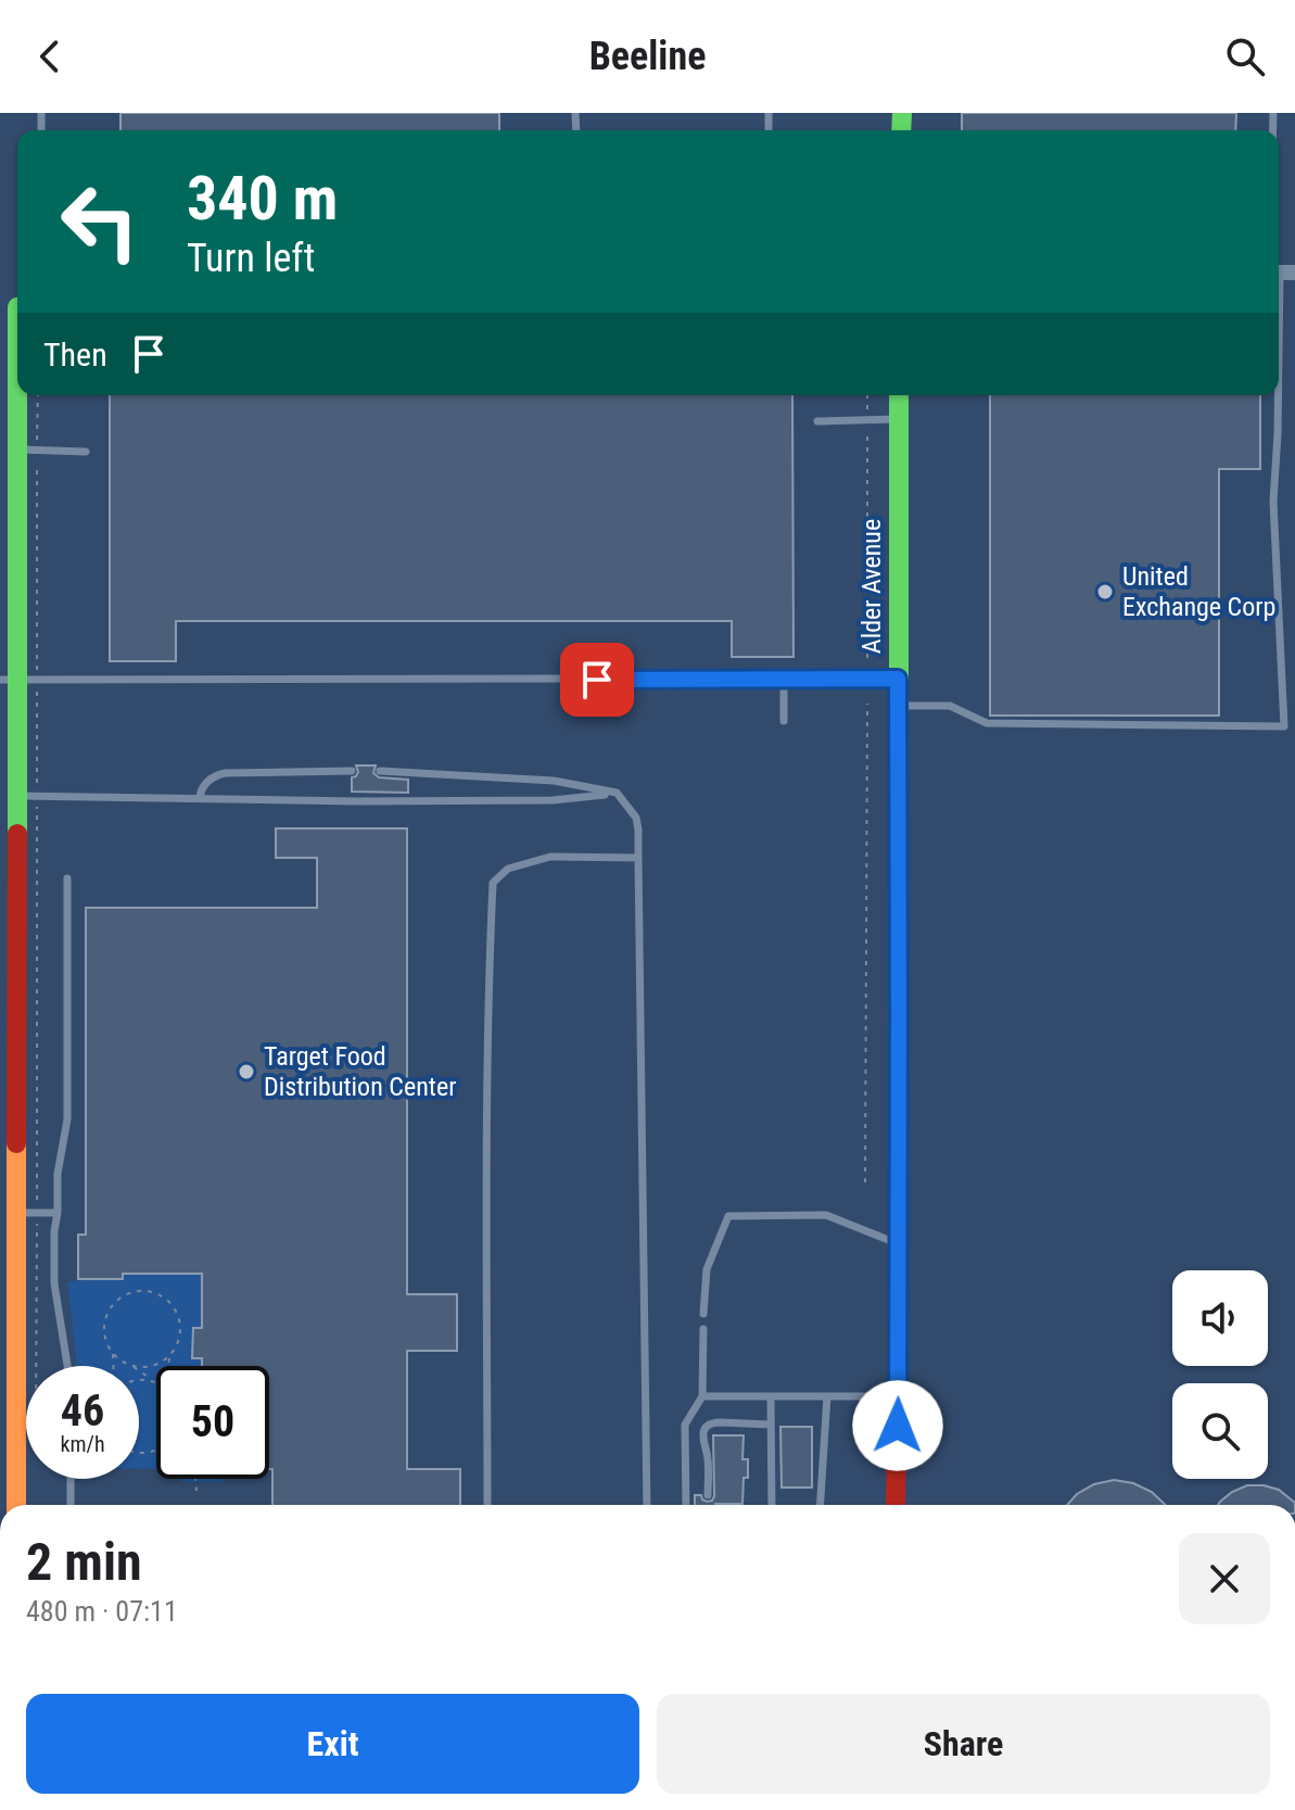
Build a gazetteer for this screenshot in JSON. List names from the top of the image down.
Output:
{
  "streets": {
    "street": ["Alder Avenue"]
  },
  "places": ["United Exchange Corp", "Target Food Distribution Center"],
  "page": {
    "header": "Beeline",
    "turn": ["340 m", "Turn left"],
    "then": "Then",
    "speed": "46 km/h",
    "limit": "50",
    "heading": ["2 min", "480 m · 07:11"],
    "buttons": ["Exit", "Share"]
  }
}
